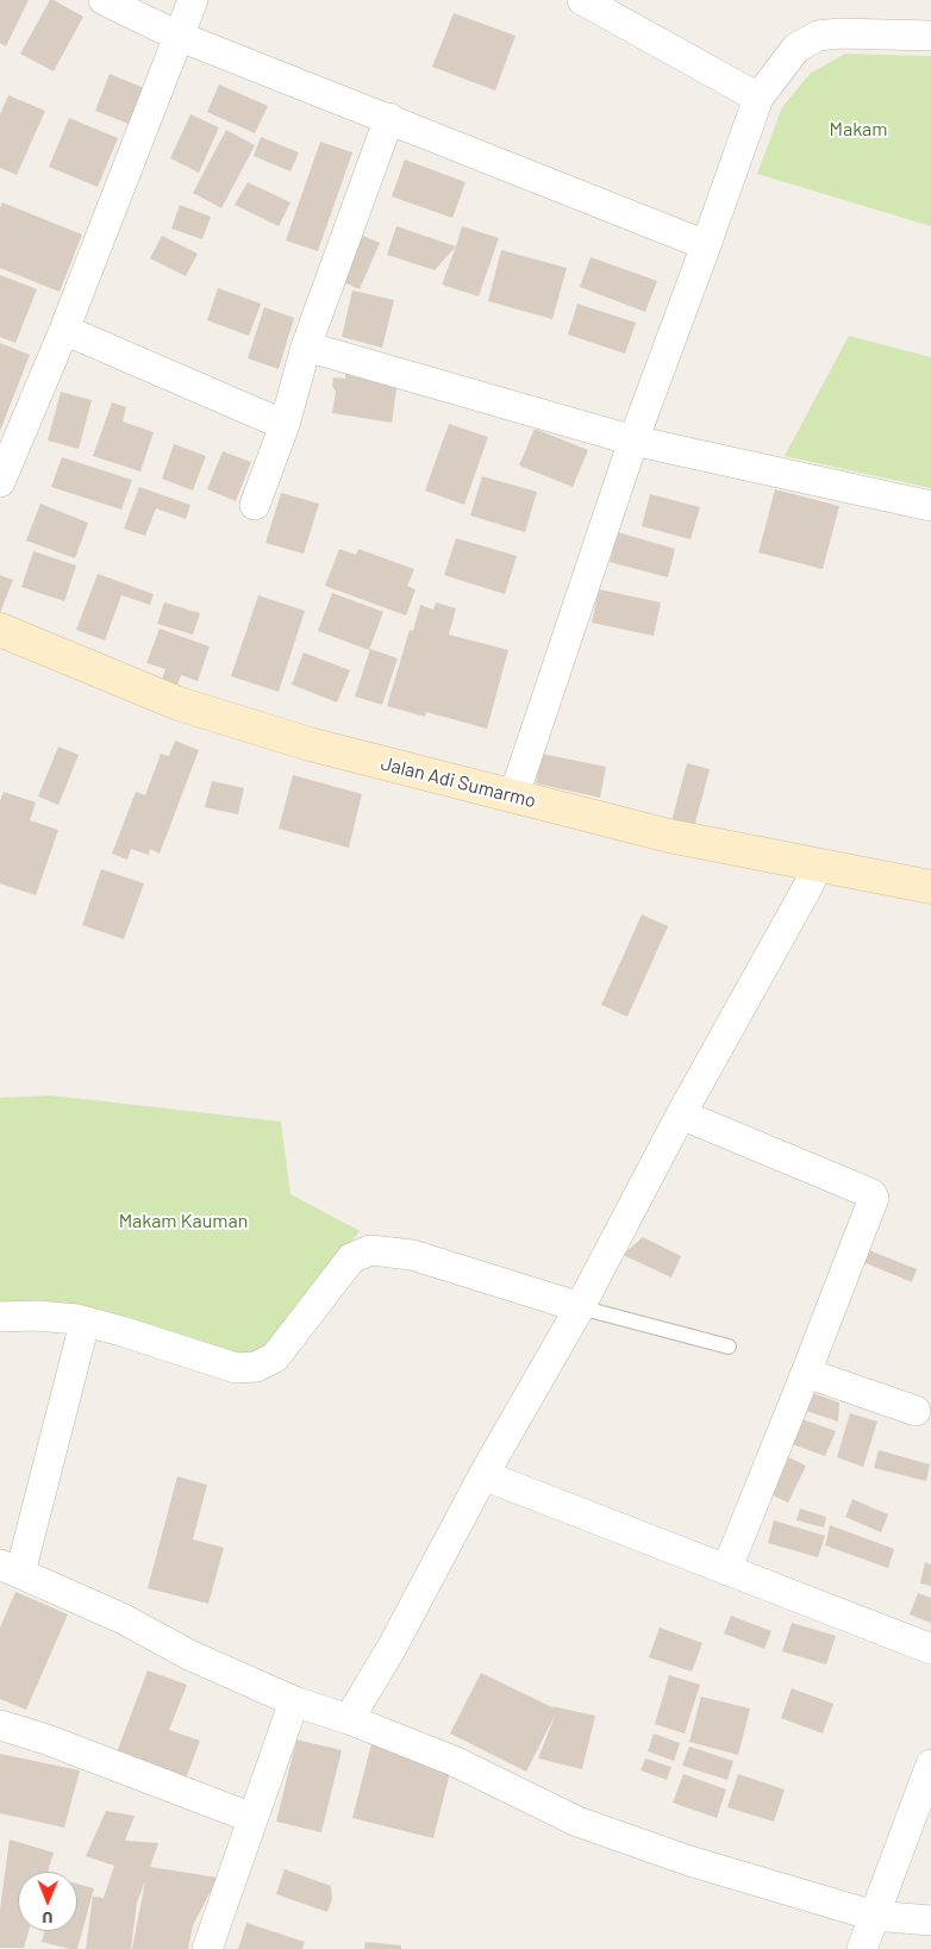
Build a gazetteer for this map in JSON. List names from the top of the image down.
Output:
{
  "streets": {
    "main road": ["Jalan Adi Sumarmo"]
  },
  "parks": ["Makam", "Makam Kauman"],
  "north": "bottom"
}
